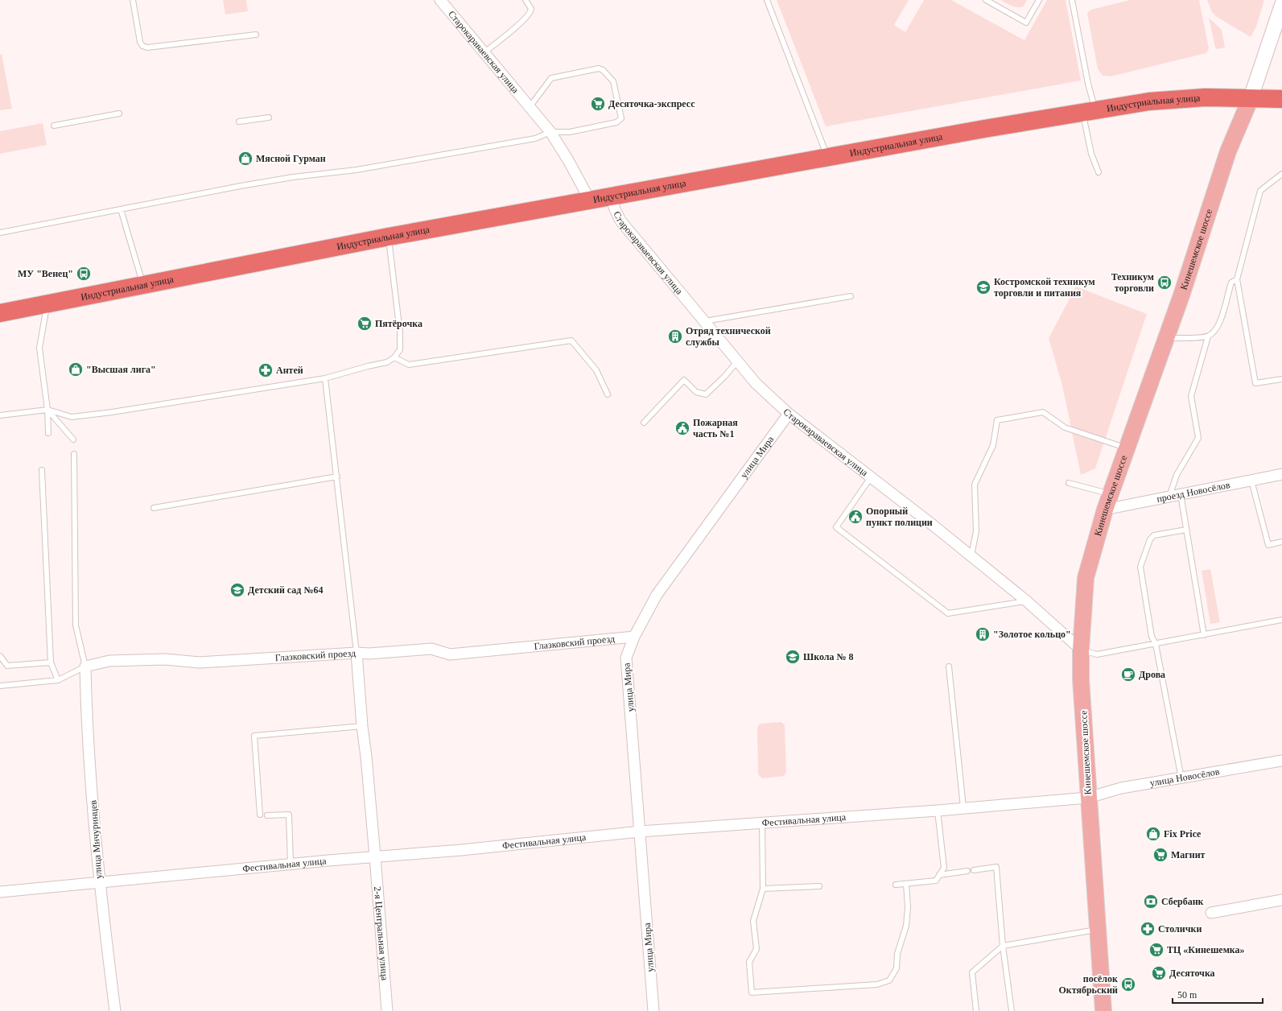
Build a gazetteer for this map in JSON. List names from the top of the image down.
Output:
{
  "streets": {
    "highway": ["Индустриальная улица"],
    "main road": ["Кинешемское шоссе"],
    "street": [
      "Старокараваевская улица",
      "улица Мира",
      "проезд Новосёлов",
      "Глазковский проезд",
      "улица Новосёлов",
      "Фестивальная улица",
      "улица Мичуринцев",
      "2-я Центральная улица"
    ]
  },
  "crossings": [
    ["Старокараваевская улица", "Индустриальная улица"],
    ["Старокараваевская улица", "Кинешемское шоссе"],
    ["Старокараваевская улица", "улица Мира"],
    ["Индустриальная улица", "Кинешемское шоссе"],
    ["Кинешемское шоссе", "проезд Новосёлов"],
    ["Кинешемское шоссе", "улица Новосёлов"],
    ["Кинешемское шоссе", "Фестивальная улица"],
    ["улица Мира", "Глазковский проезд"],
    ["улица Мира", "Фестивальная улица"],
    ["Глазковский проезд", "улица Мичуринцев"],
    ["Глазковский проезд", "2-я Центральная улица"],
    ["улица Новосёлов", "Фестивальная улица"],
    ["Фестивальная улица", "улица Мичуринцев"],
    ["Фестивальная улица", "2-я Центральная улица"]
  ],
  "places": {
    "supermarket": [
      "Десяточка-экспресс",
      "Пятёрочка",
      "Магнит",
      "ТЦ «Кинешемка»",
      "Десяточка"
    ],
    "shop": ["Мясной Гурман", "\"Высшая лига\"", "Fix Price"],
    "bus stop": ["МУ \"Венец\"", "Техникум торговли", "посёлок Октябрьский"],
    "school or university": ["Костромской техникум торговли и питания", "Детский сад №64", "Школа № 8"],
    "building": ["Отряд технической службы", "\"Золотое кольцо\""],
    "pharmacy": ["Антей", "Столички"],
    "public building": ["Пожарная часть №1", "Опорный пункт полиции"],
    "cafe": ["Дрова"],
    "bank": ["Сбербанк"]
  },
  "scale_bar": "50 m"
}
